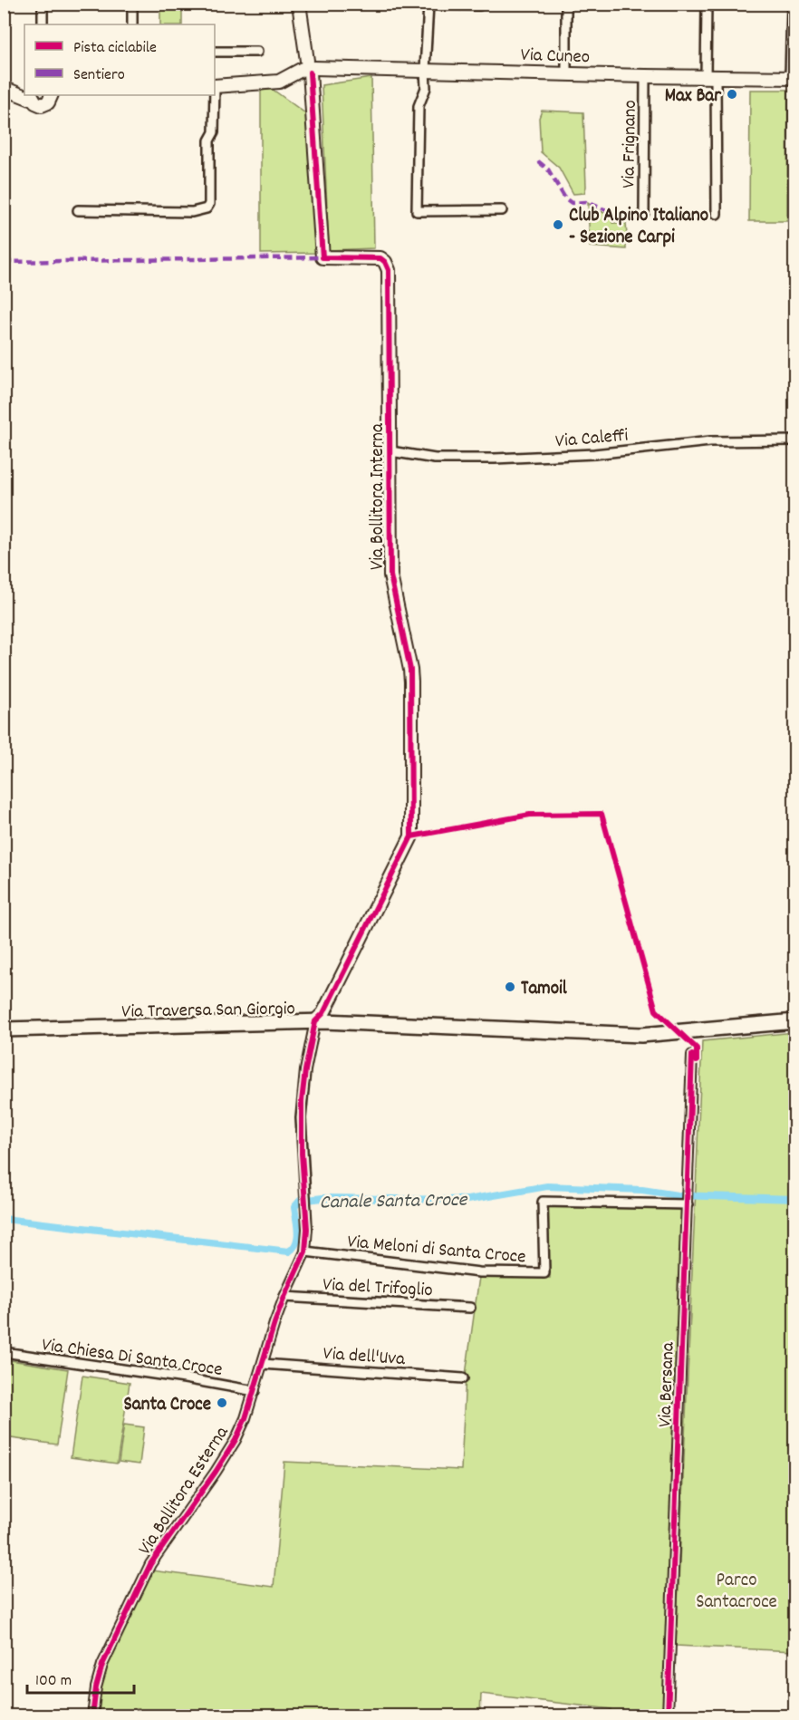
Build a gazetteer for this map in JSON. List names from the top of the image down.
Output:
{
  "streets": {
    "main road": ["Via Traversa San Giorgio"],
    "street": [
      "Via Cuneo",
      "Via Frignano",
      "Via Caleffi",
      "Via Bollitora Interna",
      "Via Meloni di Santa Croce",
      "Via del Trifoglio",
      "Via dell'Uva",
      "Via Chiesa Di Santa Croce",
      "Via Bersana",
      "Via Bollitora Esterna"
    ]
  },
  "crossings": [
    ["Via Cuneo", "Via Frignano"],
    ["Via Cuneo", "Via Bollitora Interna"],
    ["Via Caleffi", "Via Bollitora Interna"],
    ["Via Bollitora Interna", "Via Traversa San Giorgio"],
    ["Via Bollitora Interna", "Via Bollitora Esterna"],
    ["Via Traversa San Giorgio", "Via Bollitora Esterna"],
    ["Via Meloni di Santa Croce", "Via Bersana"],
    ["Via Meloni di Santa Croce", "Via Bollitora Esterna"],
    ["Via del Trifoglio", "Via Bollitora Esterna"],
    ["Via dell'Uva", "Via Bollitora Esterna"],
    ["Via Chiesa Di Santa Croce", "Via Bollitora Esterna"]
  ],
  "water": ["Canale Santa Croce"],
  "parks": ["Parco Santacroce"],
  "places": [
    "Max Bar",
    "Club Alpino Italiano - Sezione Carpi",
    "Tamoil",
    "Santa Croce"
  ],
  "legend": ["Pista ciclabile", "Sentiero"],
  "scale_bar": "100 m"
}
